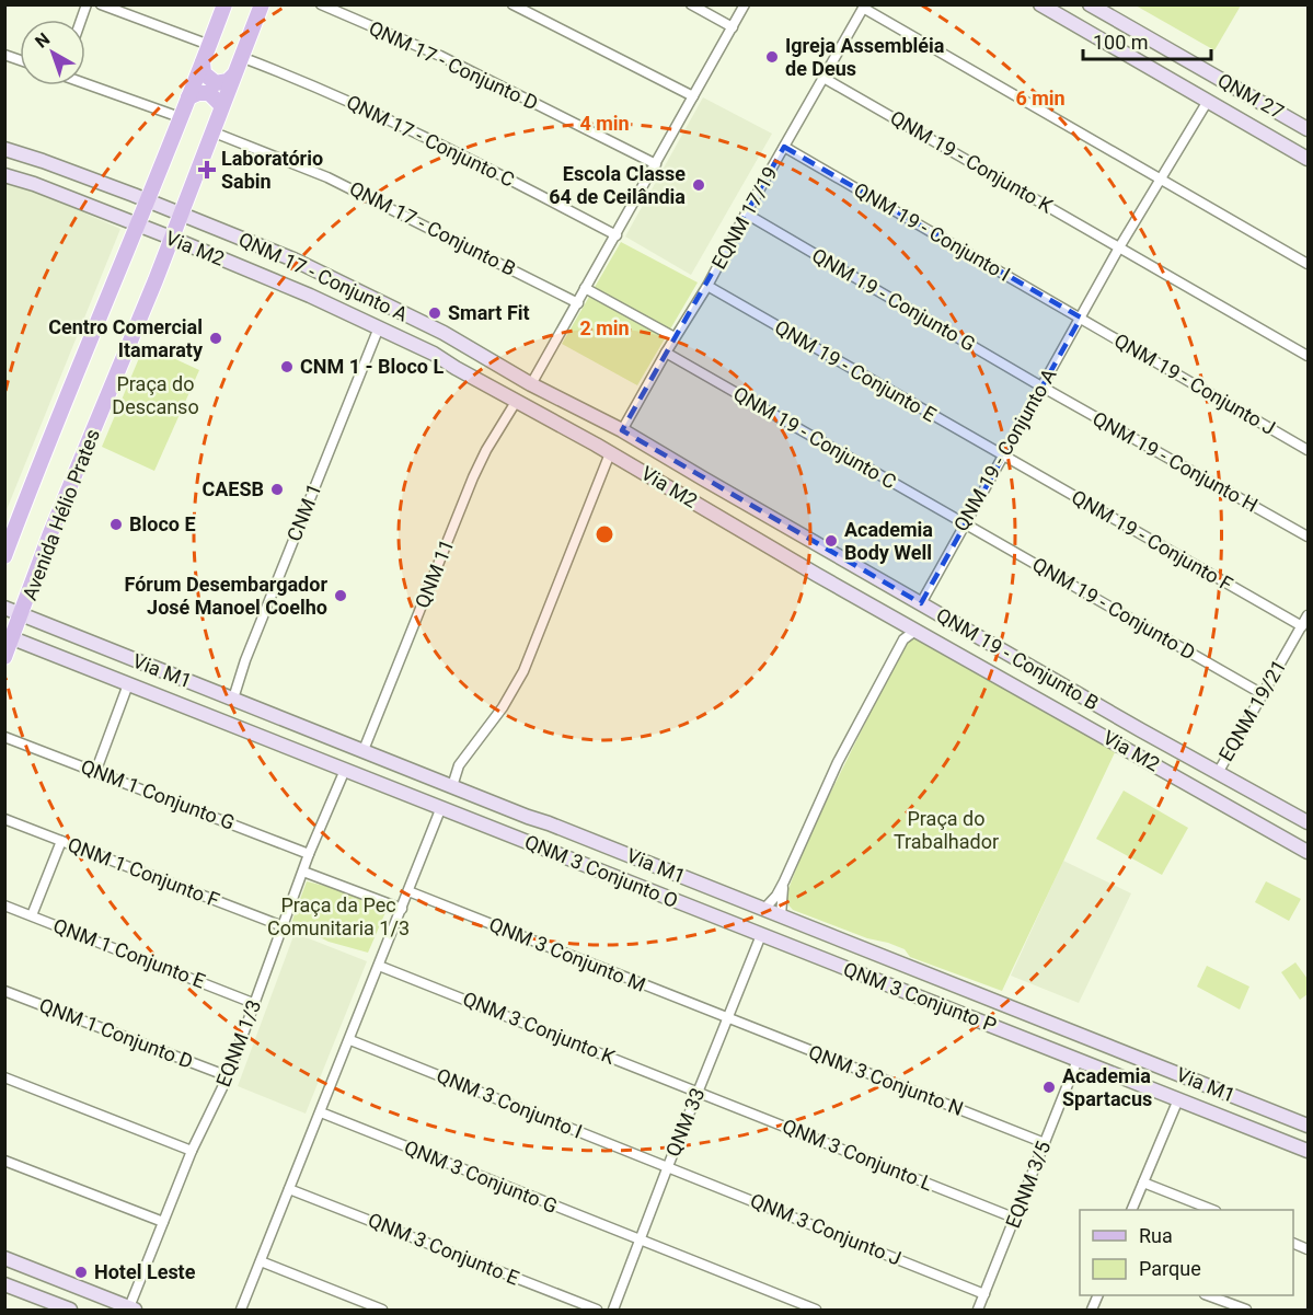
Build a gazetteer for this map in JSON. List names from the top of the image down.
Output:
{
  "streets": {
    "main road": [
      "QNM 27",
      "Via M2",
      "QNM 17 - Conjunto A",
      "Avenida Hélio Prates",
      "QNM 19 - Conjunto B",
      "Via M1",
      "QNM 3 Conjunto O",
      "QNM 3 Conjunto P"
    ],
    "street": [
      "QNM 17 - Conjunto D",
      "QNM 17 - Conjunto C",
      "QNM 19 - Conjunto K",
      "EQNM 17/19",
      "QNM 17 - Conjunto B",
      "QNM 19 - Conjunto I",
      "QNM 19 - Conjunto G",
      "QNM 19 - Conjunto E",
      "QNM 19 - Conjunto J",
      "QNM 19 - Conjunto C",
      "QNM 19 - Conjunto A",
      "QNM 19 - Conjunto H",
      "CNM 1",
      "QNM 19 - Conjunto F",
      "QNM 11",
      "QNM 19 - Conjunto D",
      "EQNM 19/21",
      "QNM 1 Conjunto G",
      "QNM 1 Conjunto F",
      "QNM 1 Conjunto E",
      "QNM 3 Conjunto M",
      "QNM 3 Conjunto K",
      "QNM 1 Conjunto D",
      "EQNM 1/3",
      "QNM 3 Conjunto N",
      "QNM 3 Conjunto I",
      "QNM 33",
      "QNM 3 Conjunto L",
      "QNM 3 Conjunto G",
      "EQNM 3/5",
      "QNM 3 Conjunto J",
      "QNM 3 Conjunto E"
    ]
  },
  "crossings": [
    ["QNM 17 - Conjunto C", "Avenida Hélio Prates"],
    ["QNM 19 - Conjunto K", "EQNM 17/19"],
    ["QNM 19 - Conjunto K", "QNM 19 - Conjunto A"],
    ["EQNM 17/19", "QNM 19 - Conjunto I"],
    ["EQNM 17/19", "QNM 19 - Conjunto G"],
    ["EQNM 17/19", "QNM 19 - Conjunto E"],
    ["EQNM 17/19", "QNM 19 - Conjunto C"],
    ["QNM 17 - Conjunto B", "Avenida Hélio Prates"],
    ["QNM 19 - Conjunto I", "QNM 19 - Conjunto J"],
    ["QNM 19 - Conjunto I", "QNM 19 - Conjunto A"],
    ["Via M2", "QNM 17 - Conjunto A"],
    ["Via M2", "CNM 1"],
    ["Via M2", "Avenida Hélio Prates"],
    ["Via M2", "QNM 11"],
    ["QNM 17 - Conjunto A", "Avenida Hélio Prates"],
    ["QNM 19 - Conjunto G", "QNM 19 - Conjunto A"],
    ["QNM 19 - Conjunto G", "QNM 19 - Conjunto H"],
    ["QNM 19 - Conjunto E", "QNM 19 - Conjunto A"],
    ["QNM 19 - Conjunto E", "QNM 19 - Conjunto F"],
    ["QNM 19 - Conjunto J", "QNM 19 - Conjunto A"],
    ["QNM 19 - Conjunto C", "QNM 19 - Conjunto A"],
    ["QNM 19 - Conjunto C", "QNM 19 - Conjunto D"],
    ["QNM 19 - Conjunto A", "QNM 19 - Conjunto H"],
    ["QNM 19 - Conjunto A", "QNM 19 - Conjunto F"],
    ["QNM 19 - Conjunto A", "QNM 19 - Conjunto D"],
    ["QNM 19 - Conjunto A", "QNM 19 - Conjunto B"],
    ["CNM 1", "Via M1"],
    ["Avenida Hélio Prates", "Via M1"],
    ["QNM 19 - Conjunto F", "EQNM 19/21"],
    ["QNM 11", "Via M1"],
    ["QNM 19 - Conjunto D", "EQNM 19/21"],
    ["QNM 19 - Conjunto B", "EQNM 19/21"],
    ["Via M1", "QNM 3 Conjunto O"],
    ["Via M1", "QNM 3 Conjunto P"],
    ["Via M1", "EQNM 1/3"],
    ["Via M1", "EQNM 3/5"],
    ["QNM 1 Conjunto G", "EQNM 1/3"],
    ["QNM 3 Conjunto O", "QNM 3 Conjunto P"],
    ["QNM 3 Conjunto O", "QNM 33"],
    ["QNM 1 Conjunto F", "EQNM 1/3"],
    ["QNM 1 Conjunto E", "EQNM 1/3"],
    ["QNM 3 Conjunto M", "QNM 3 Conjunto N"],
    ["QNM 3 Conjunto M", "QNM 33"],
    ["QNM 3 Conjunto P", "QNM 33"],
    ["QNM 3 Conjunto P", "EQNM 3/5"],
    ["QNM 3 Conjunto K", "QNM 33"],
    ["QNM 3 Conjunto K", "QNM 3 Conjunto L"],
    ["QNM 1 Conjunto D", "EQNM 1/3"],
    ["QNM 3 Conjunto N", "QNM 33"],
    ["QNM 3 Conjunto N", "EQNM 3/5"],
    ["QNM 3 Conjunto I", "QNM 33"],
    ["QNM 3 Conjunto I", "QNM 3 Conjunto J"],
    ["QNM 33", "QNM 3 Conjunto L"],
    ["QNM 33", "QNM 3 Conjunto G"],
    ["QNM 33", "QNM 3 Conjunto J"],
    ["QNM 3 Conjunto L", "EQNM 3/5"],
    ["EQNM 3/5", "QNM 3 Conjunto J"]
  ],
  "parks": ["Praça do Descanso", "Praça do Trabalhador", "Praça da Pec Comunitaria 1/3"],
  "places": {
    "other": [
      "Igreja Assembléia de Deus",
      "Escola Classe 64 de Ceilândia",
      "Smart Fit",
      "Centro Comercial Itamaraty",
      "CNM 1 - Bloco L",
      "CAESB",
      "Bloco E",
      "Academia Body Well",
      "Fórum Desembargador José Manoel Coelho",
      "Academia Spartacus",
      "Hotel Leste"
    ],
    "health": ["Laboratório Sabin"]
  },
  "legend": ["Rua", "Parque"],
  "scale_bar": "100 m",
  "north": "top left",
  "rings": ["6 min", "4 min", "2 min"]
}
